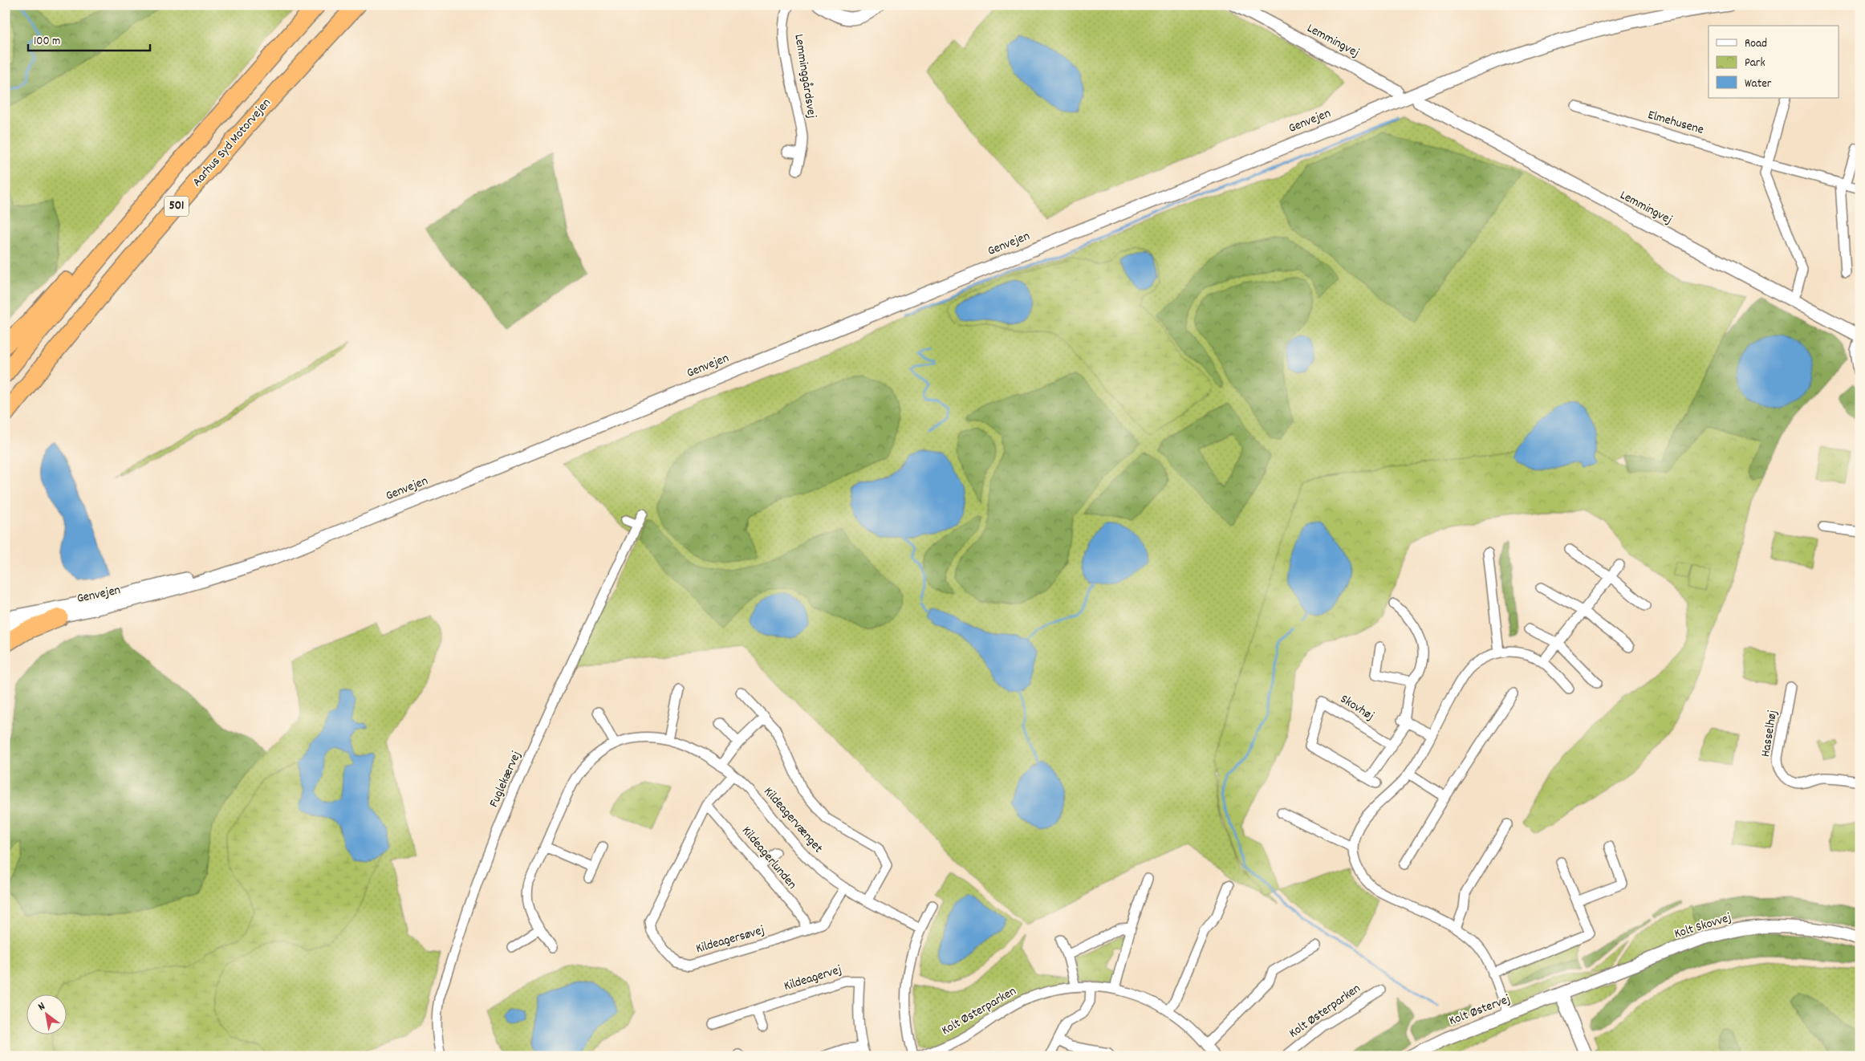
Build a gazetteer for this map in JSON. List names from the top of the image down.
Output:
{
  "streets": {
    "highway": ["Aarhus Syd Motorvejen", "501"],
    "street": [
      "Lemmingvej",
      "Lemminggårdsvej",
      "Genvejen",
      "Elmehusene",
      "Skovhøj",
      "Hasselhøj",
      "Fuglekærvej",
      "Kildeagervænget",
      "Kildeagerlunden",
      "Kolt Skovvej",
      "Kildeagersøvej",
      "Kildeagervej",
      "Kolt Østervej",
      "Kolt Østerparken"
    ]
  },
  "crossings": [
    ["Kildeagervænget", "Kildeagersøvej"],
    ["Kildeagerlunden", "Kildeagersøvej"],
    ["Kolt Skovvej", "Kolt Østervej"]
  ],
  "legend": ["Road", "Park", "Water"],
  "scale_bar": "100 m",
  "north": "top left"
}
